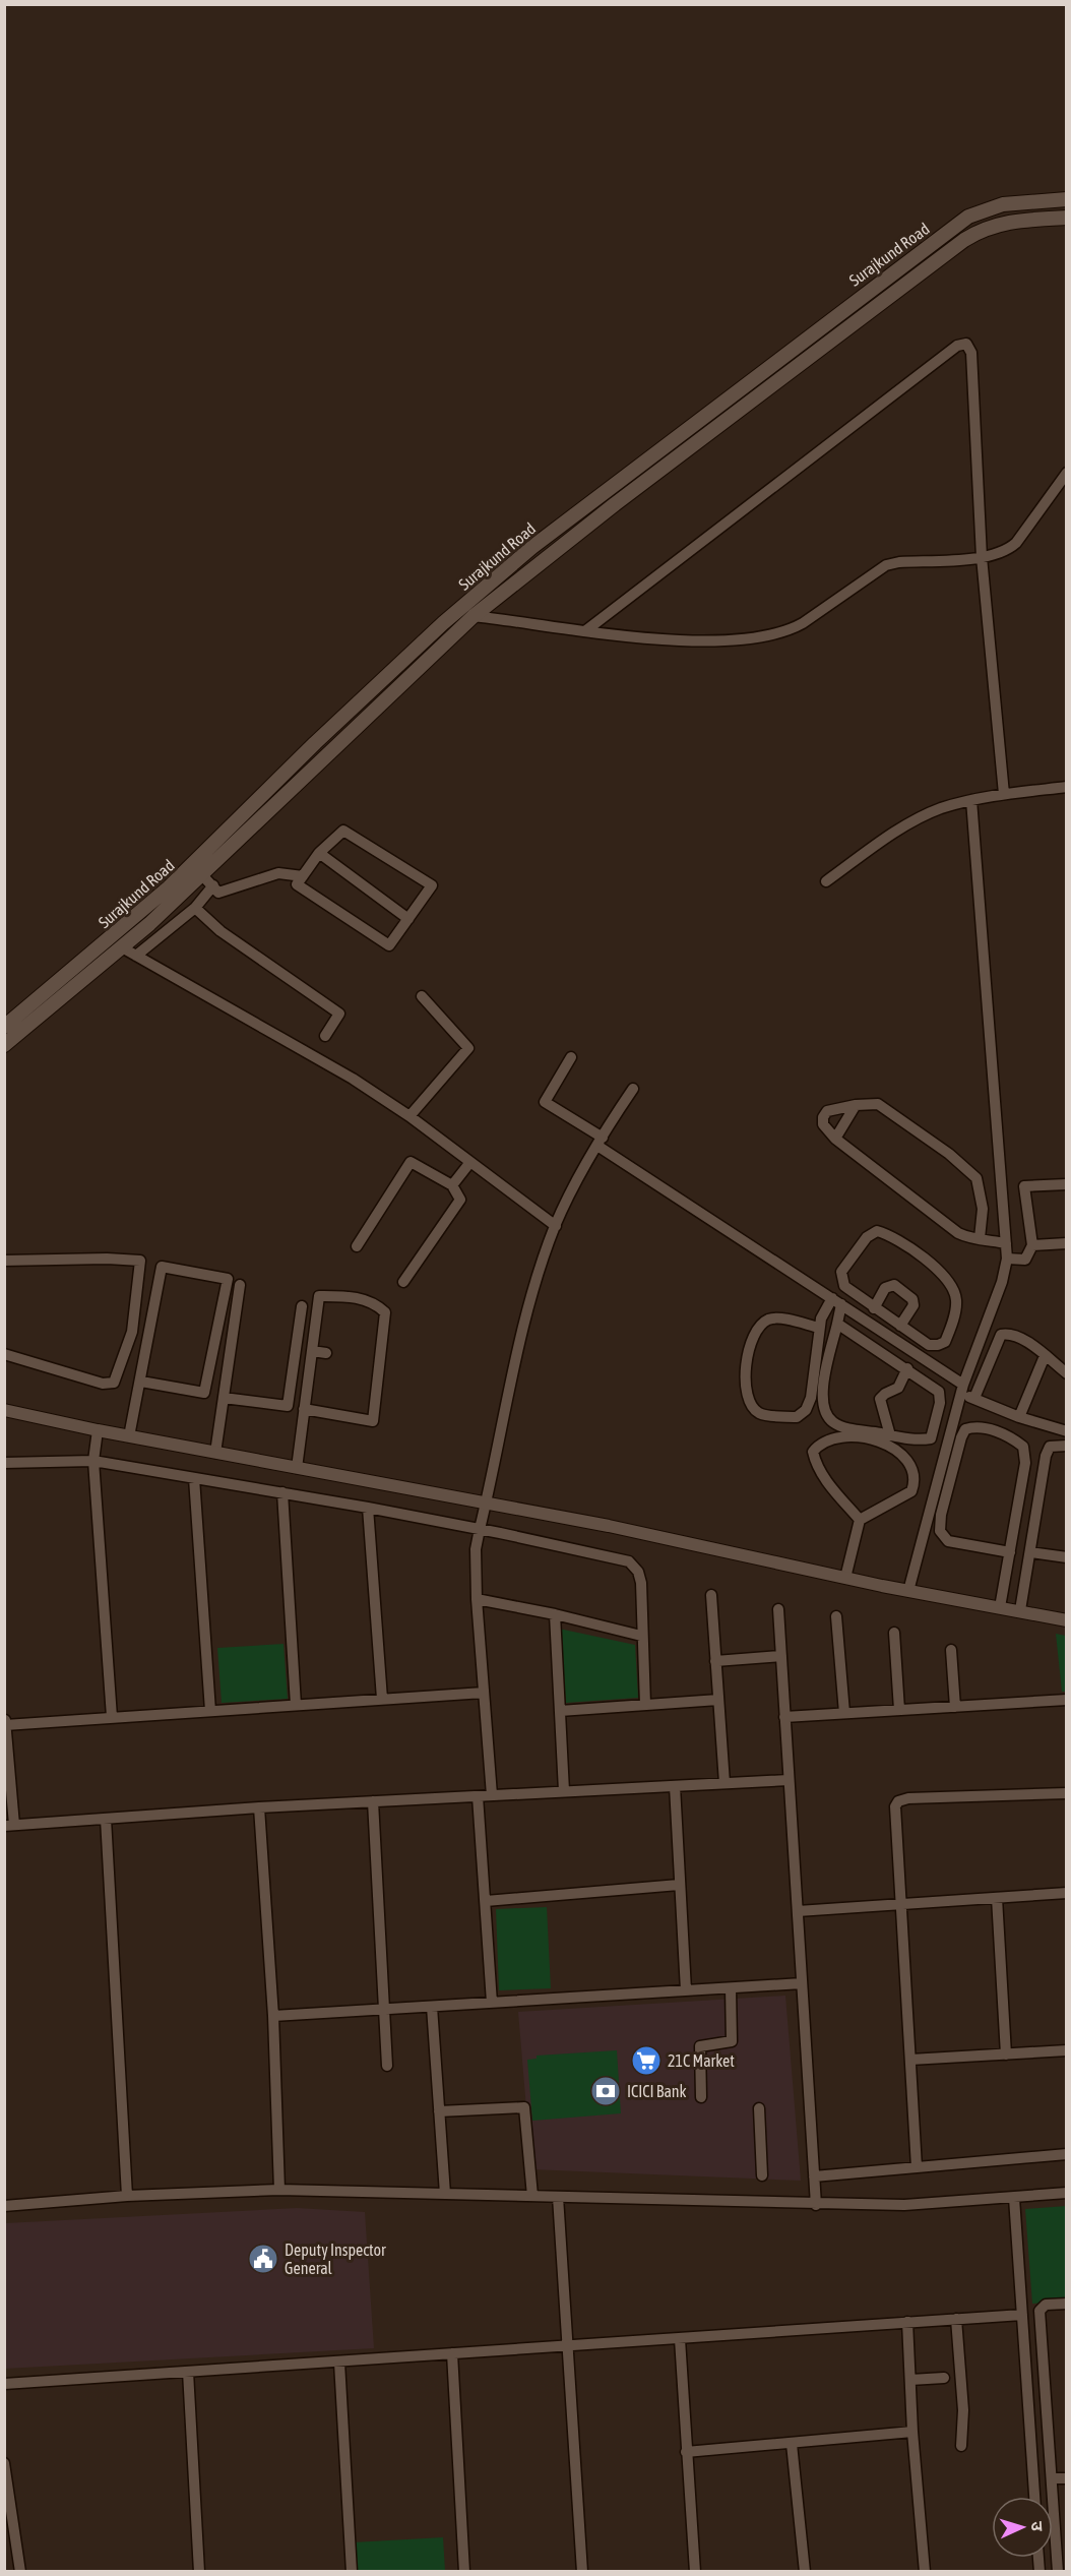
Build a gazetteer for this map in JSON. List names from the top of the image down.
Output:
{
  "streets": {
    "main road": ["Surajkund Road"]
  },
  "places": {
    "supermarket": ["21C Market"],
    "bank": ["ICICI Bank"],
    "public building": ["Deputy Inspector General"]
  },
  "north": "right"
}
